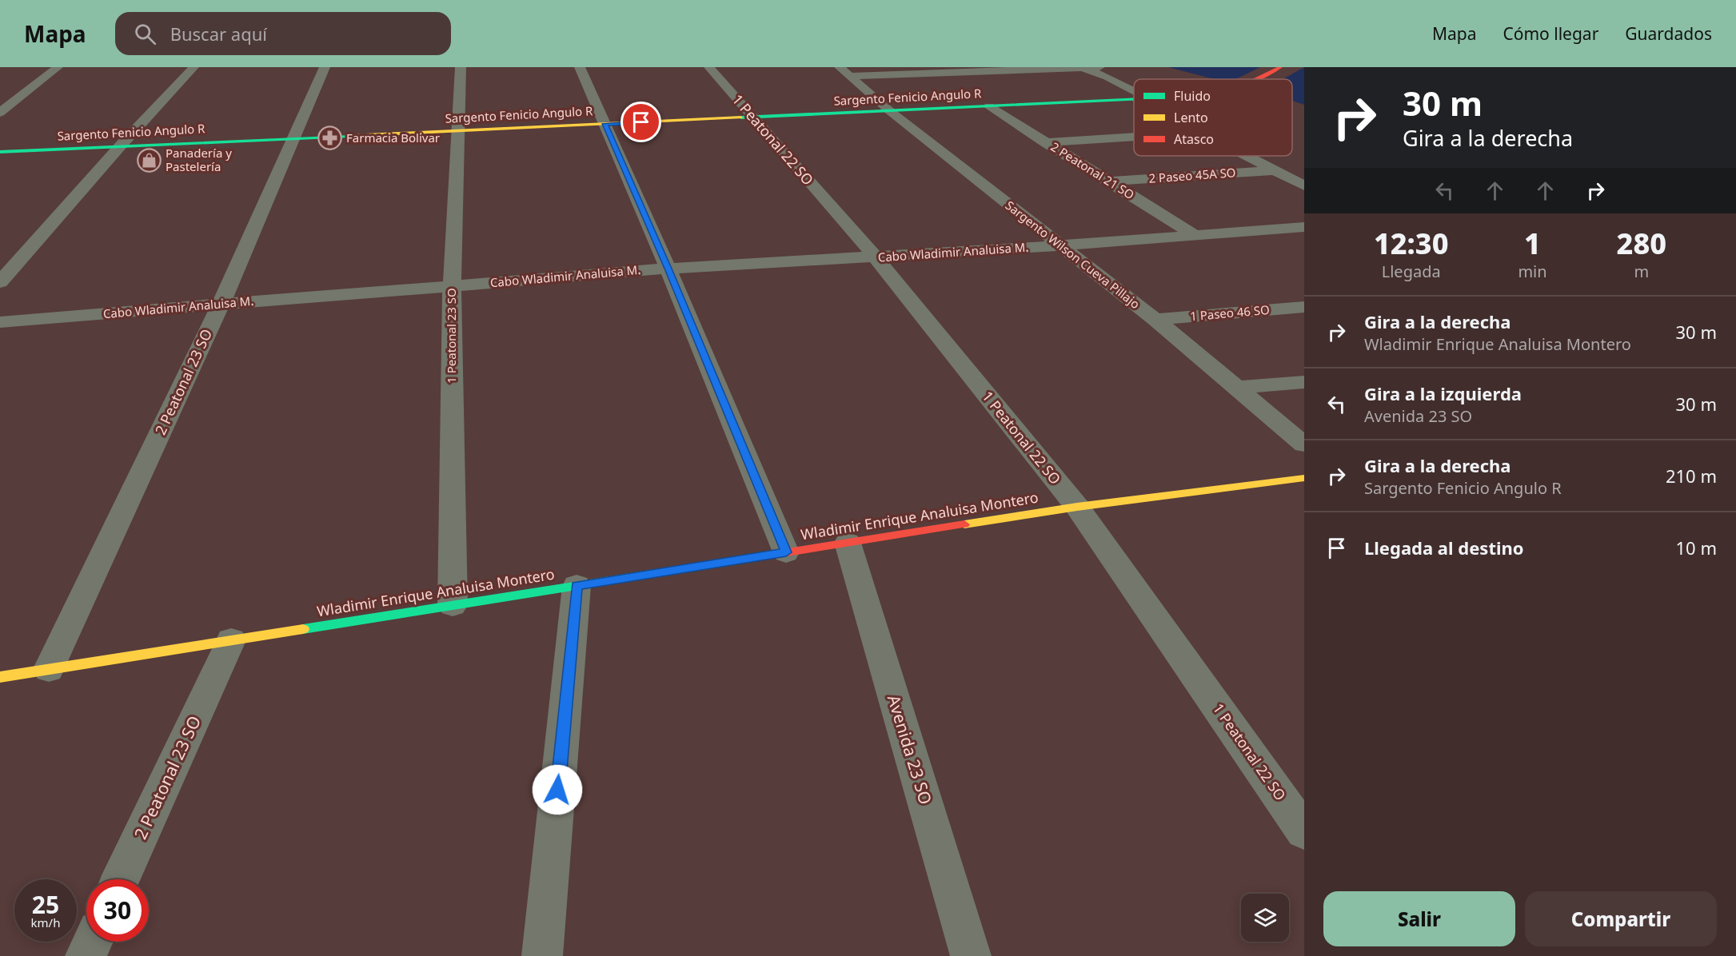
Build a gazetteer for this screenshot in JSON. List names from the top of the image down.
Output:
{
  "streets": {
    "street": [
      "Sargento Fenicio Angulo R",
      "1 Peatonal 22 SO",
      "2 Peatonal 21 SO",
      "2 Paseo 45A SO",
      "Cabo Wladimir Analuisa M.",
      "Sargento Wilson Cueva Pillajo",
      "1 Paseo 46 SO",
      "1 Peatonal 23 SO",
      "2 Peatonal 23 SO",
      "Wladimir Enrique Analuisa Montero",
      "Avenida 23 SO"
    ]
  },
  "crossings": [
    ["Sargento Fenicio Angulo R", "1 Peatonal 22 SO"],
    ["Sargento Fenicio Angulo R", "2 Peatonal 21 SO"],
    ["Sargento Fenicio Angulo R", "Sargento Wilson Cueva Pillajo"],
    ["Sargento Fenicio Angulo R", "1 Peatonal 23 SO"],
    ["Sargento Fenicio Angulo R", "2 Peatonal 23 SO"],
    ["1 Peatonal 22 SO", "Cabo Wladimir Analuisa M."],
    ["1 Peatonal 22 SO", "Wladimir Enrique Analuisa Montero"],
    ["2 Peatonal 21 SO", "2 Paseo 45A SO"],
    ["2 Peatonal 21 SO", "Cabo Wladimir Analuisa M."],
    ["Cabo Wladimir Analuisa M.", "Sargento Wilson Cueva Pillajo"],
    ["Cabo Wladimir Analuisa M.", "1 Peatonal 23 SO"],
    ["Cabo Wladimir Analuisa M.", "2 Peatonal 23 SO"],
    ["Sargento Wilson Cueva Pillajo", "1 Paseo 46 SO"],
    ["1 Peatonal 23 SO", "Wladimir Enrique Analuisa Montero"],
    ["2 Peatonal 23 SO", "Wladimir Enrique Analuisa Montero"],
    ["Wladimir Enrique Analuisa Montero", "Avenida 23 SO"]
  ],
  "places": {
    "pharmacy": ["Farmacia Bolivar"],
    "shop": ["Panadería y Pastelería"]
  },
  "legend": ["Fluido", "Lento", "Atasco"],
  "page": {
    "header": "Mapa",
    "search": "Buscar aquí",
    "nav": ["Mapa", "Cómo llegar", "Guardados"],
    "turn": ["30 m", "Gira a la derecha"],
    "eta": [
      "12:30",
      "Llegada",
      "1",
      "min",
      "280",
      "m"
    ],
    "list": [
      {
        "name": "Gira a la derecha",
        "note": "Wladimir Enrique Analuisa Montero",
        "value": "30 m"
      },
      {
        "name": "Gira a la izquierda",
        "note": "Avenida 23 SO",
        "value": "30 m"
      },
      {
        "name": "Gira a la derecha",
        "note": "Sargento Fenicio Angulo R",
        "value": "210 m"
      },
      {
        "name": "Llegada al destino",
        "value": "10 m"
      }
    ],
    "speed": "25 km/h",
    "limit": "30",
    "buttons": ["Salir", "Compartir"]
  }
}
